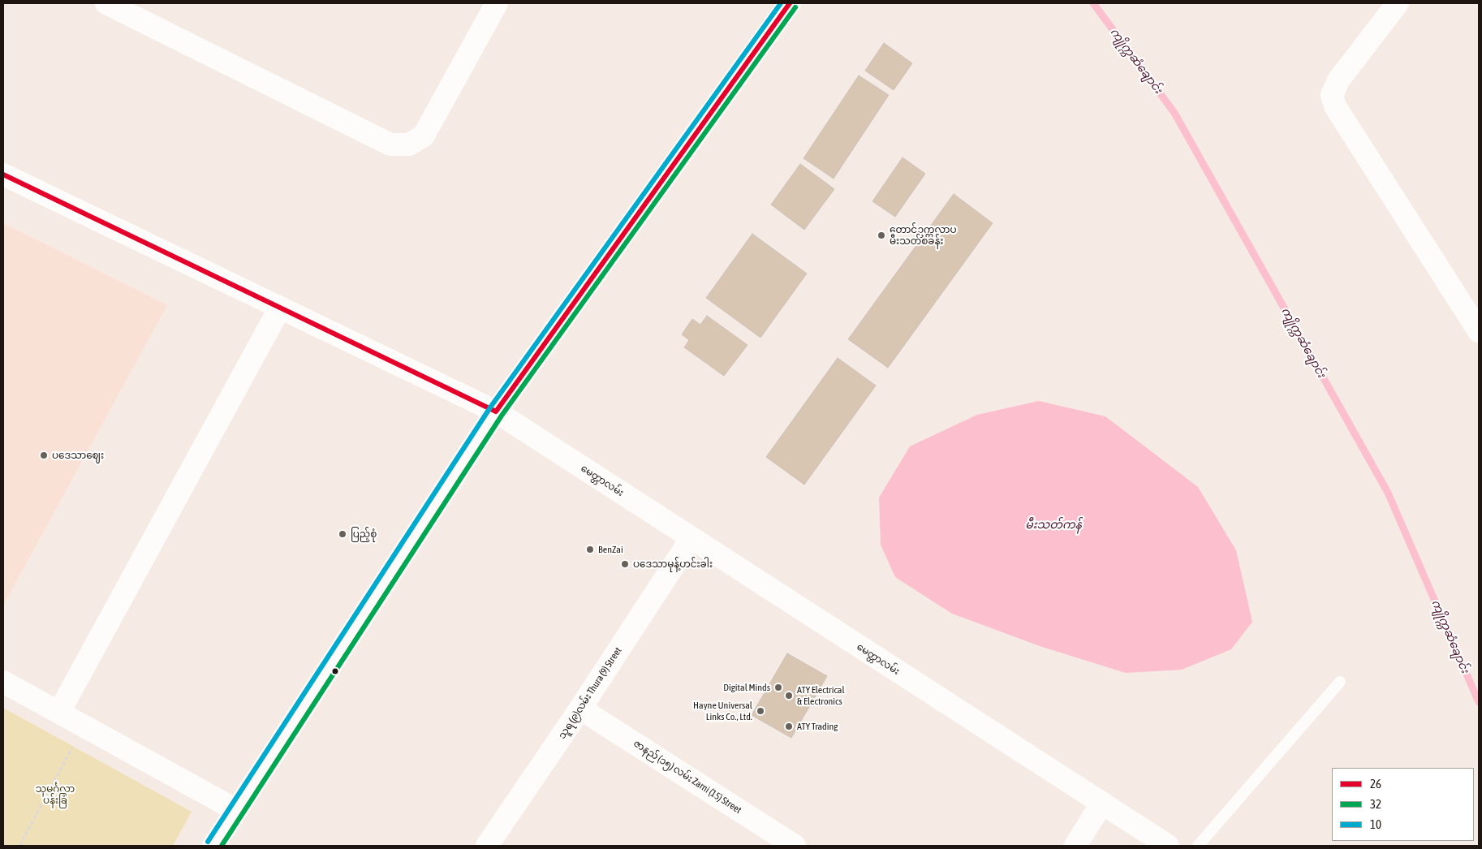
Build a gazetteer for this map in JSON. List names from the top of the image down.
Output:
{
  "streets": {
    "main road": ["မေတ္တာလမ်း", "သူရ (၉)လမ်း Thura (9) Street", "ဇာနည် (၁၅) လမ်း Zarni (15) Street"]
  },
  "crossings": [
    ["မေတ္တာလမ်း", "သူရ (၉)လမ်း Thura (9) Street"],
    ["သူရ (၉)လမ်း Thura (9) Street", "ဇာနည် (၁၅) လမ်း Zarni (15) Street"]
  ],
  "water": ["ကျိုက္ကဆံချောင်း", "မီးသတ်ကန်"],
  "parks": ["သုမင်္ဂလာ ပန်းခြံ"],
  "places": [
    "တောင်ဥက္ကလာပ မီးသတ်စခန်း",
    "ပဒေသာဈေး",
    "ပြည့်စုံ",
    "BenZai",
    "ပဒေသာမုန့်ဟင်းခါး",
    "Digital Minds",
    "ATY Electrical & Electronics",
    "Hayne Universal Links Co., Ltd.",
    "ATY Trading"
  ],
  "lines": ["transit line 26", "transit line 10", "transit line 32"],
  "legend": ["26", "32", "10"]
}
